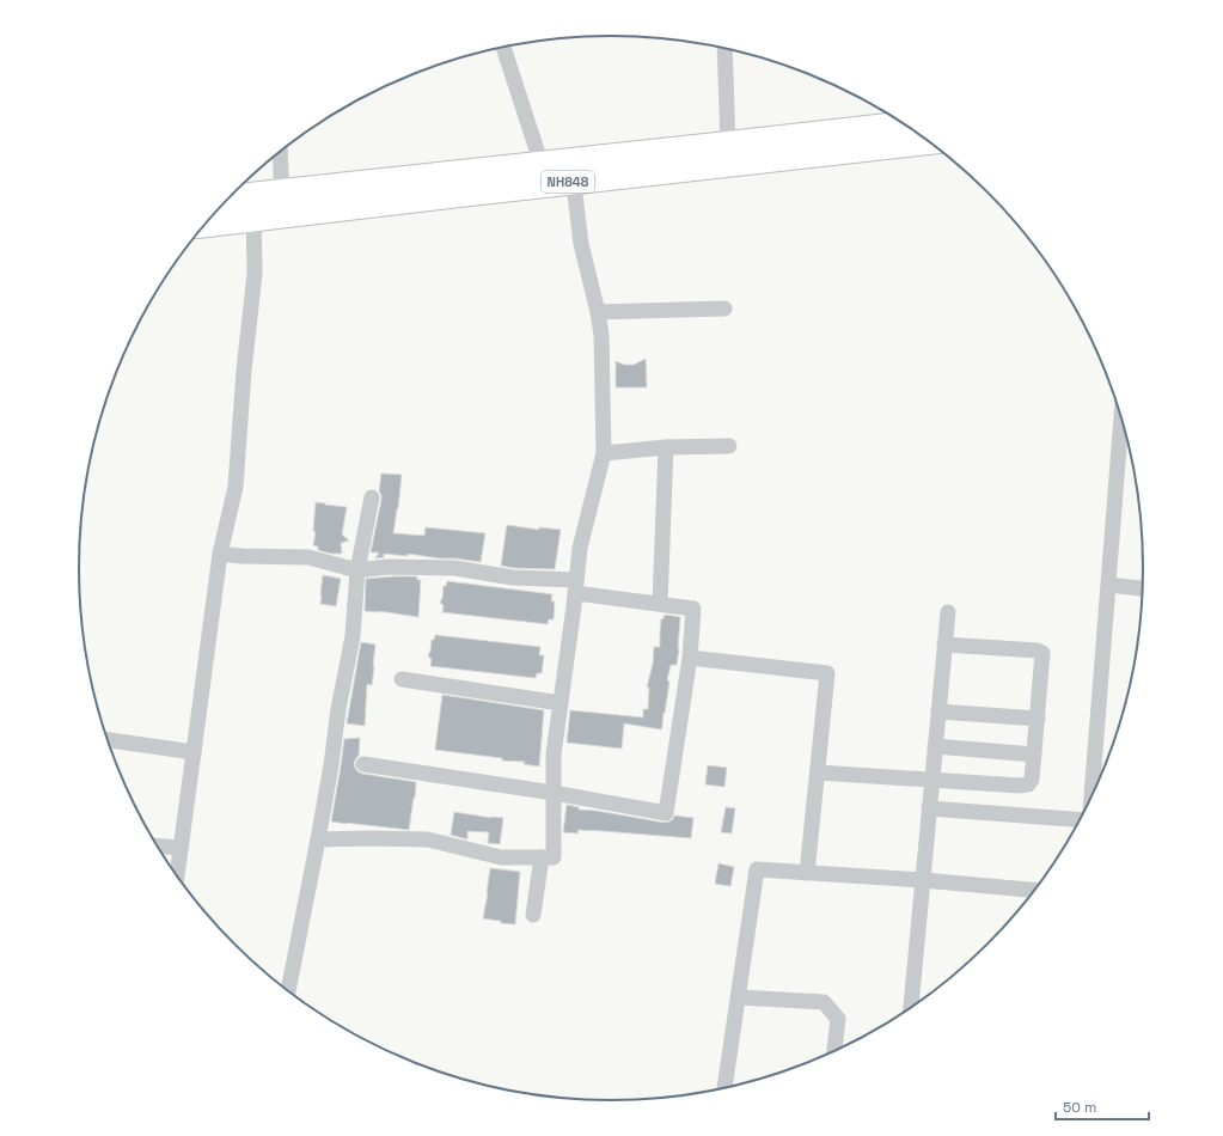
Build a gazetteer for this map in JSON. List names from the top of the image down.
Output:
{
  "streets": {
    "highway": ["NH848"]
  },
  "scale_bar": "50 m"
}
